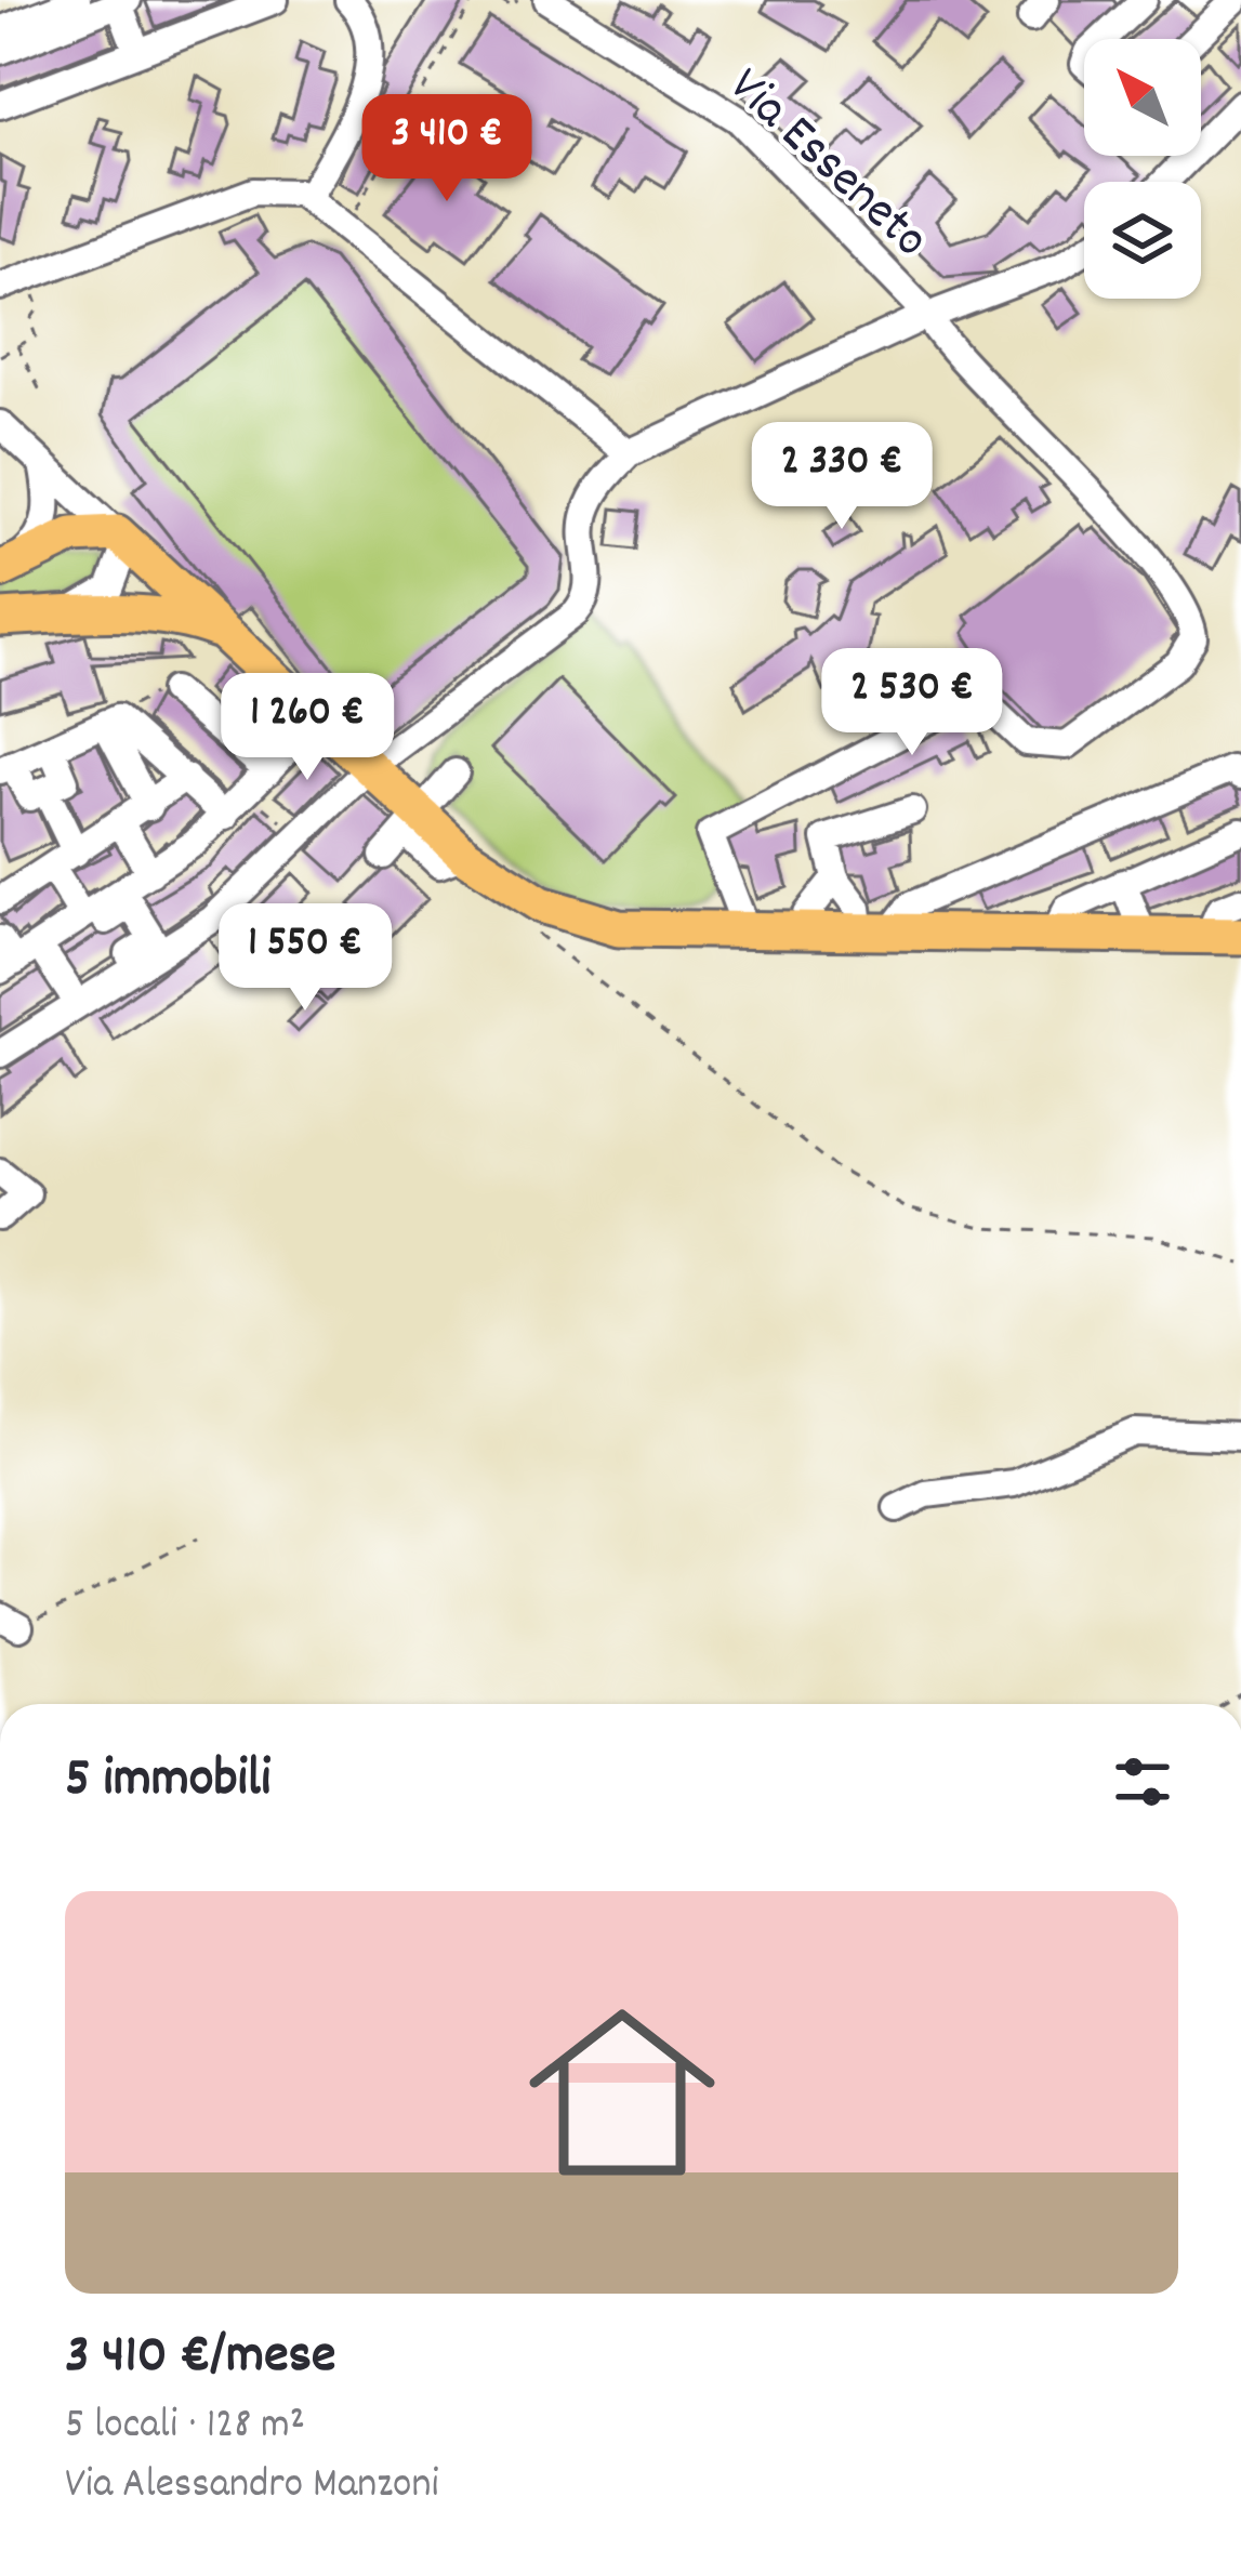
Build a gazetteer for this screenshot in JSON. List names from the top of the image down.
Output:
{
  "streets": {
    "street": ["Via Esseneto"]
  },
  "north": "top left",
  "page": {
    "price": [
      "3 410 €",
      "2 330 €",
      "2 530 €",
      "1 260 €",
      "1 550 €"
    ],
    "heading": "5 immobili",
    "list": [
      {
        "name": "3 410 €/mese",
        "note": "5 locali · 128 m² · Via Alessandro Manzoni"
      }
    ]
  }
}
